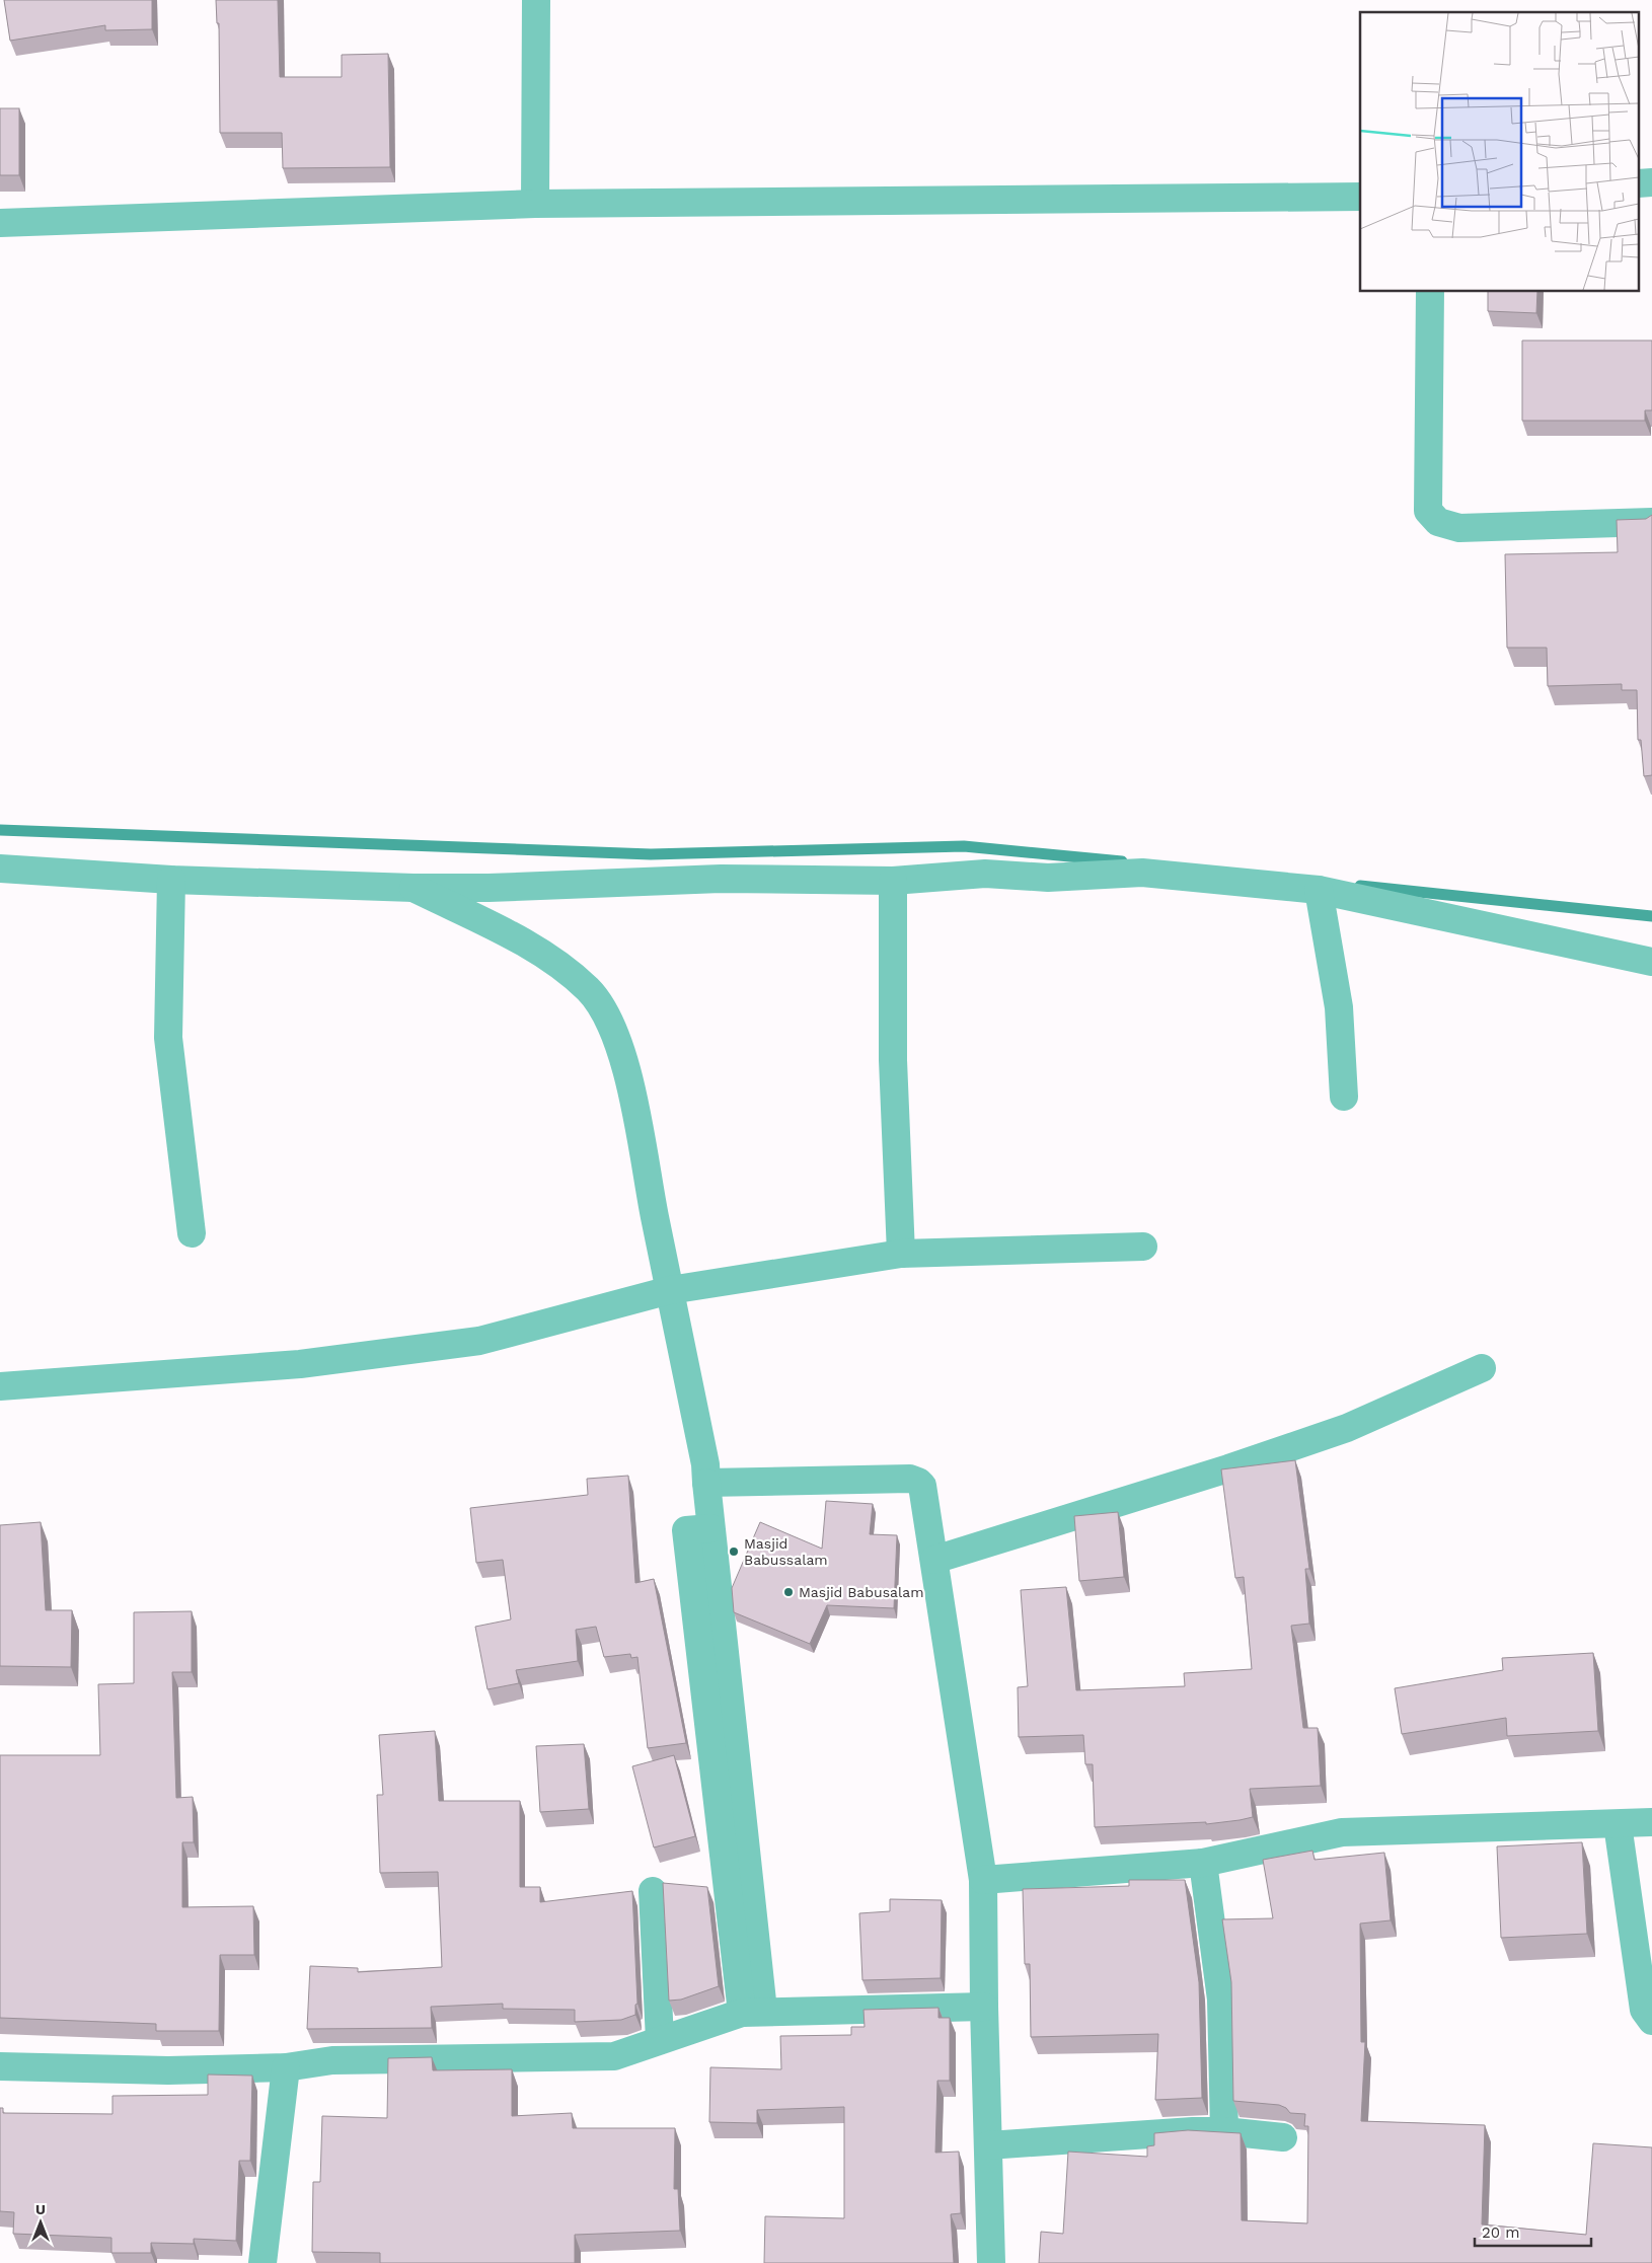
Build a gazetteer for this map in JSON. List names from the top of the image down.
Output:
{
  "places": ["Masjid Babussalam", "Masjid Babusalam"],
  "scale_bar": "20 m",
  "north": "top"
}
